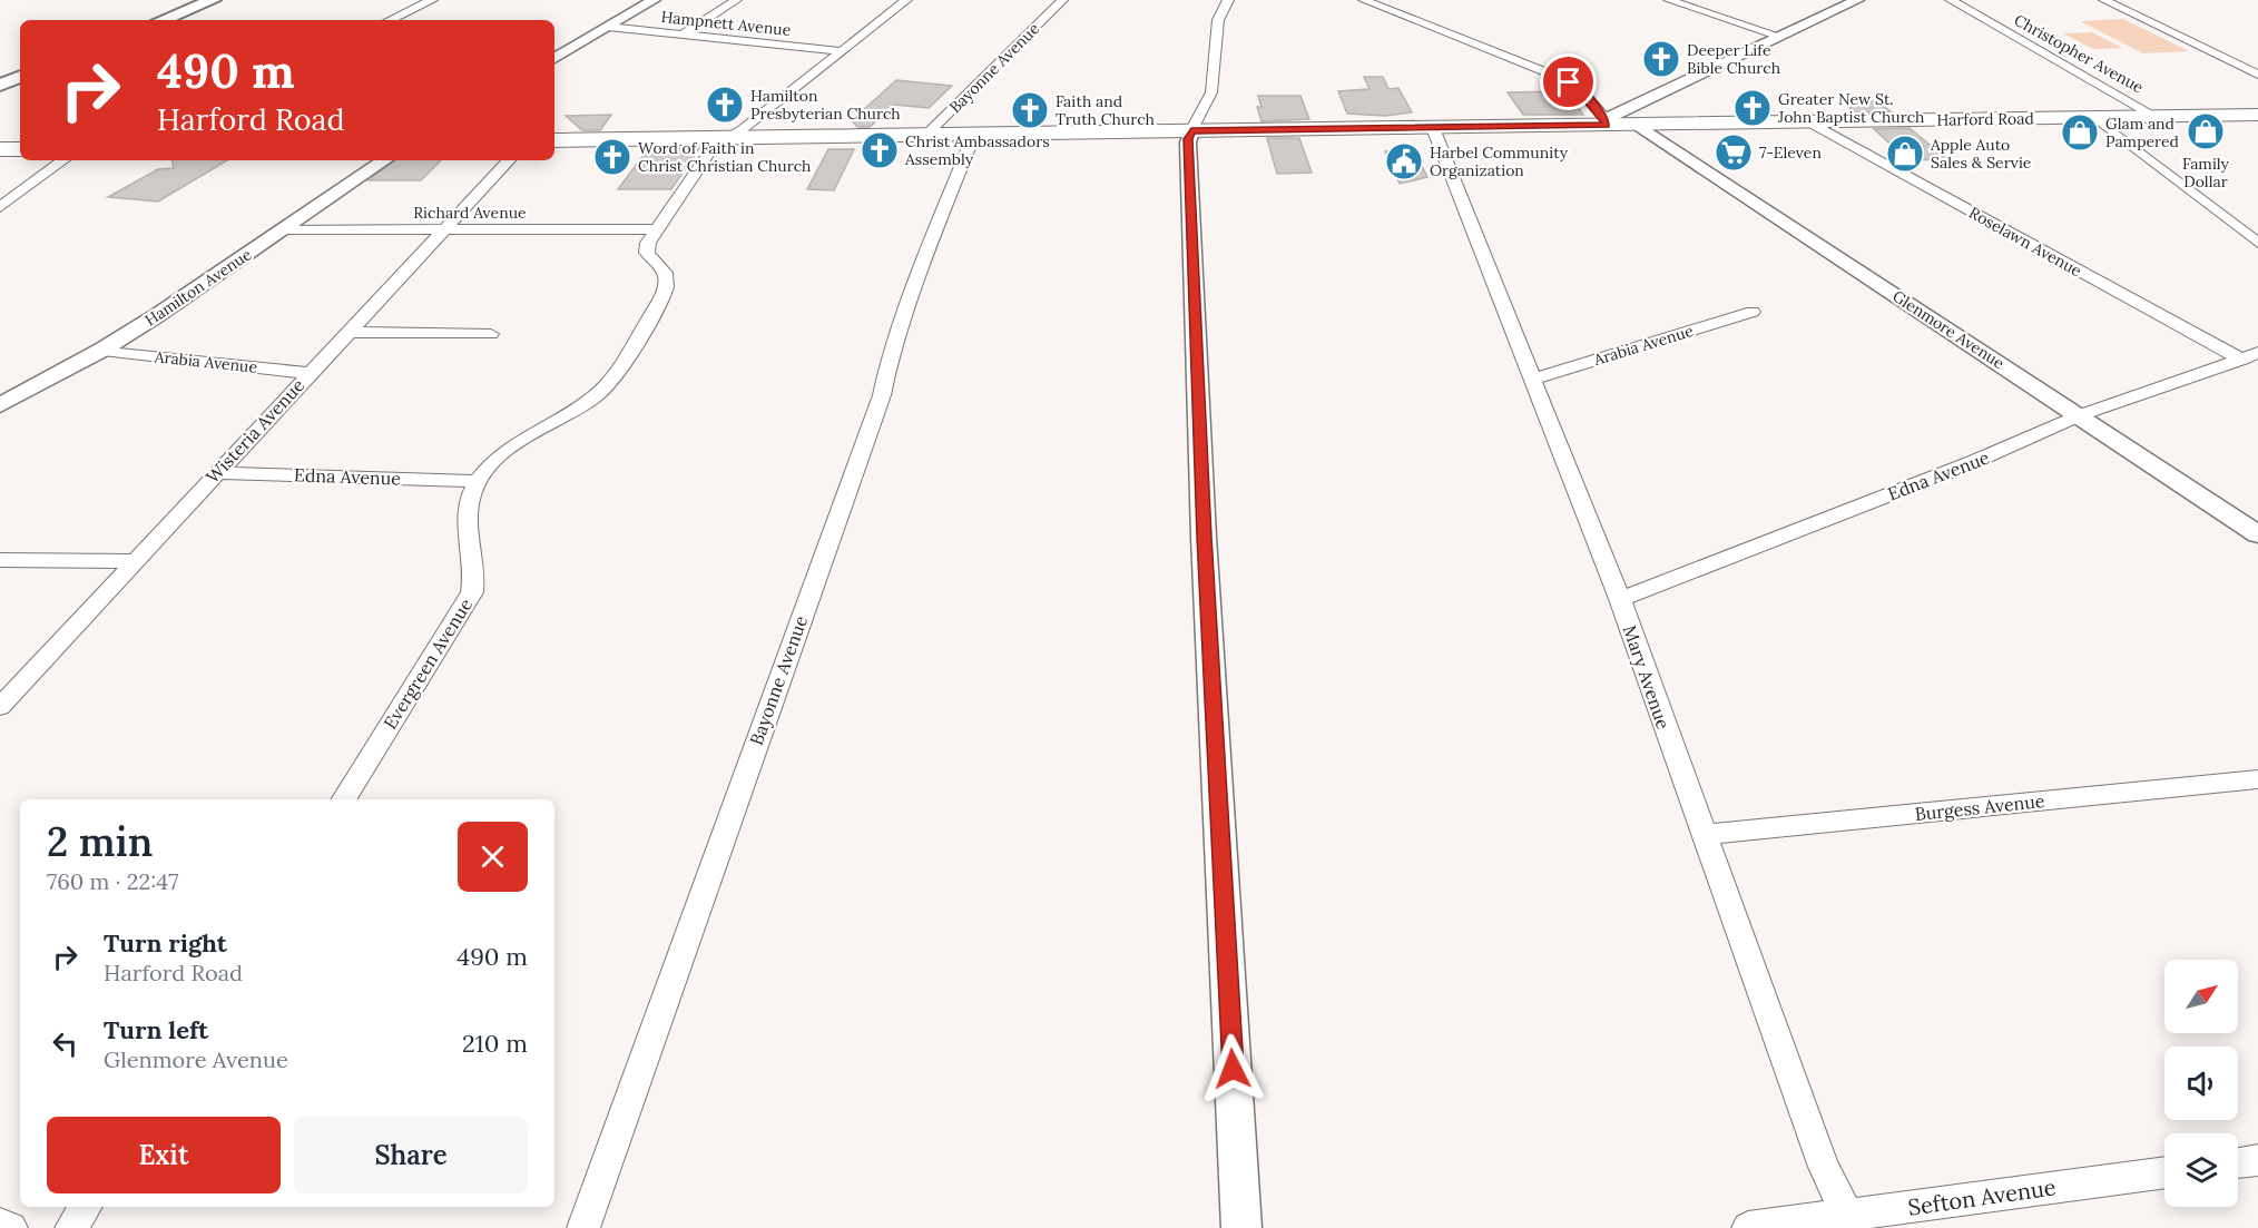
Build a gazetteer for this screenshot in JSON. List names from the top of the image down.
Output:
{
  "streets": {
    "main road": ["Harford Road"],
    "street": [
      "Hampnett Avenue",
      "Christopher Avenue",
      "Bayonne Avenue",
      "Richard Avenue",
      "Roselawn Avenue",
      "Hamilton Avenue",
      "Glenmore Avenue",
      "Arabia Avenue",
      "Wisteria Avenue",
      "Edna Avenue",
      "Evergreen Avenue",
      "Mary Avenue",
      "Burgess Avenue",
      "Sefton Avenue"
    ]
  },
  "crossings": [
    ["Hampnett Avenue", "Evergreen Avenue"],
    ["Christopher Avenue", "Harford Road"],
    ["Bayonne Avenue", "Harford Road"],
    ["Harford Road", "Roselawn Avenue"],
    ["Harford Road", "Glenmore Avenue"],
    ["Harford Road", "Evergreen Avenue"],
    ["Harford Road", "Mary Avenue"],
    ["Richard Avenue", "Hamilton Avenue"],
    ["Richard Avenue", "Wisteria Avenue"],
    ["Richard Avenue", "Evergreen Avenue"],
    ["Roselawn Avenue", "Edna Avenue"],
    ["Hamilton Avenue", "Arabia Avenue"],
    ["Glenmore Avenue", "Edna Avenue"],
    ["Arabia Avenue", "Wisteria Avenue"],
    ["Arabia Avenue", "Mary Avenue"],
    ["Wisteria Avenue", "Edna Avenue"],
    ["Edna Avenue", "Evergreen Avenue"],
    ["Edna Avenue", "Mary Avenue"],
    ["Mary Avenue", "Burgess Avenue"],
    ["Mary Avenue", "Sefton Avenue"]
  ],
  "places": {
    "church": [
      "Deeper Life Bible Church",
      "Hamilton Presbyterian Church",
      "Greater New St. John Baptist Church",
      "Faith and Truth Church",
      "Christ Ambassadors Assembly",
      "Word of Faith in Christ Christian Church"
    ],
    "shop": ["Family Dollar", "Glam and Pampered", "Apple Auto Sales & Servie"],
    "supermarket": ["7-Eleven"],
    "public building": ["Harbel Community Organization"]
  },
  "north": "top right",
  "page": {
    "turn": ["490 m", "Harford Road"],
    "heading": ["2 min", "760 m · 22:47"],
    "list": [
      {
        "name": "Turn right",
        "note": "Harford Road",
        "value": "490 m"
      },
      {
        "name": "Turn left",
        "note": "Glenmore Avenue",
        "value": "210 m"
      }
    ],
    "buttons": ["Exit", "Share"]
  }
}
